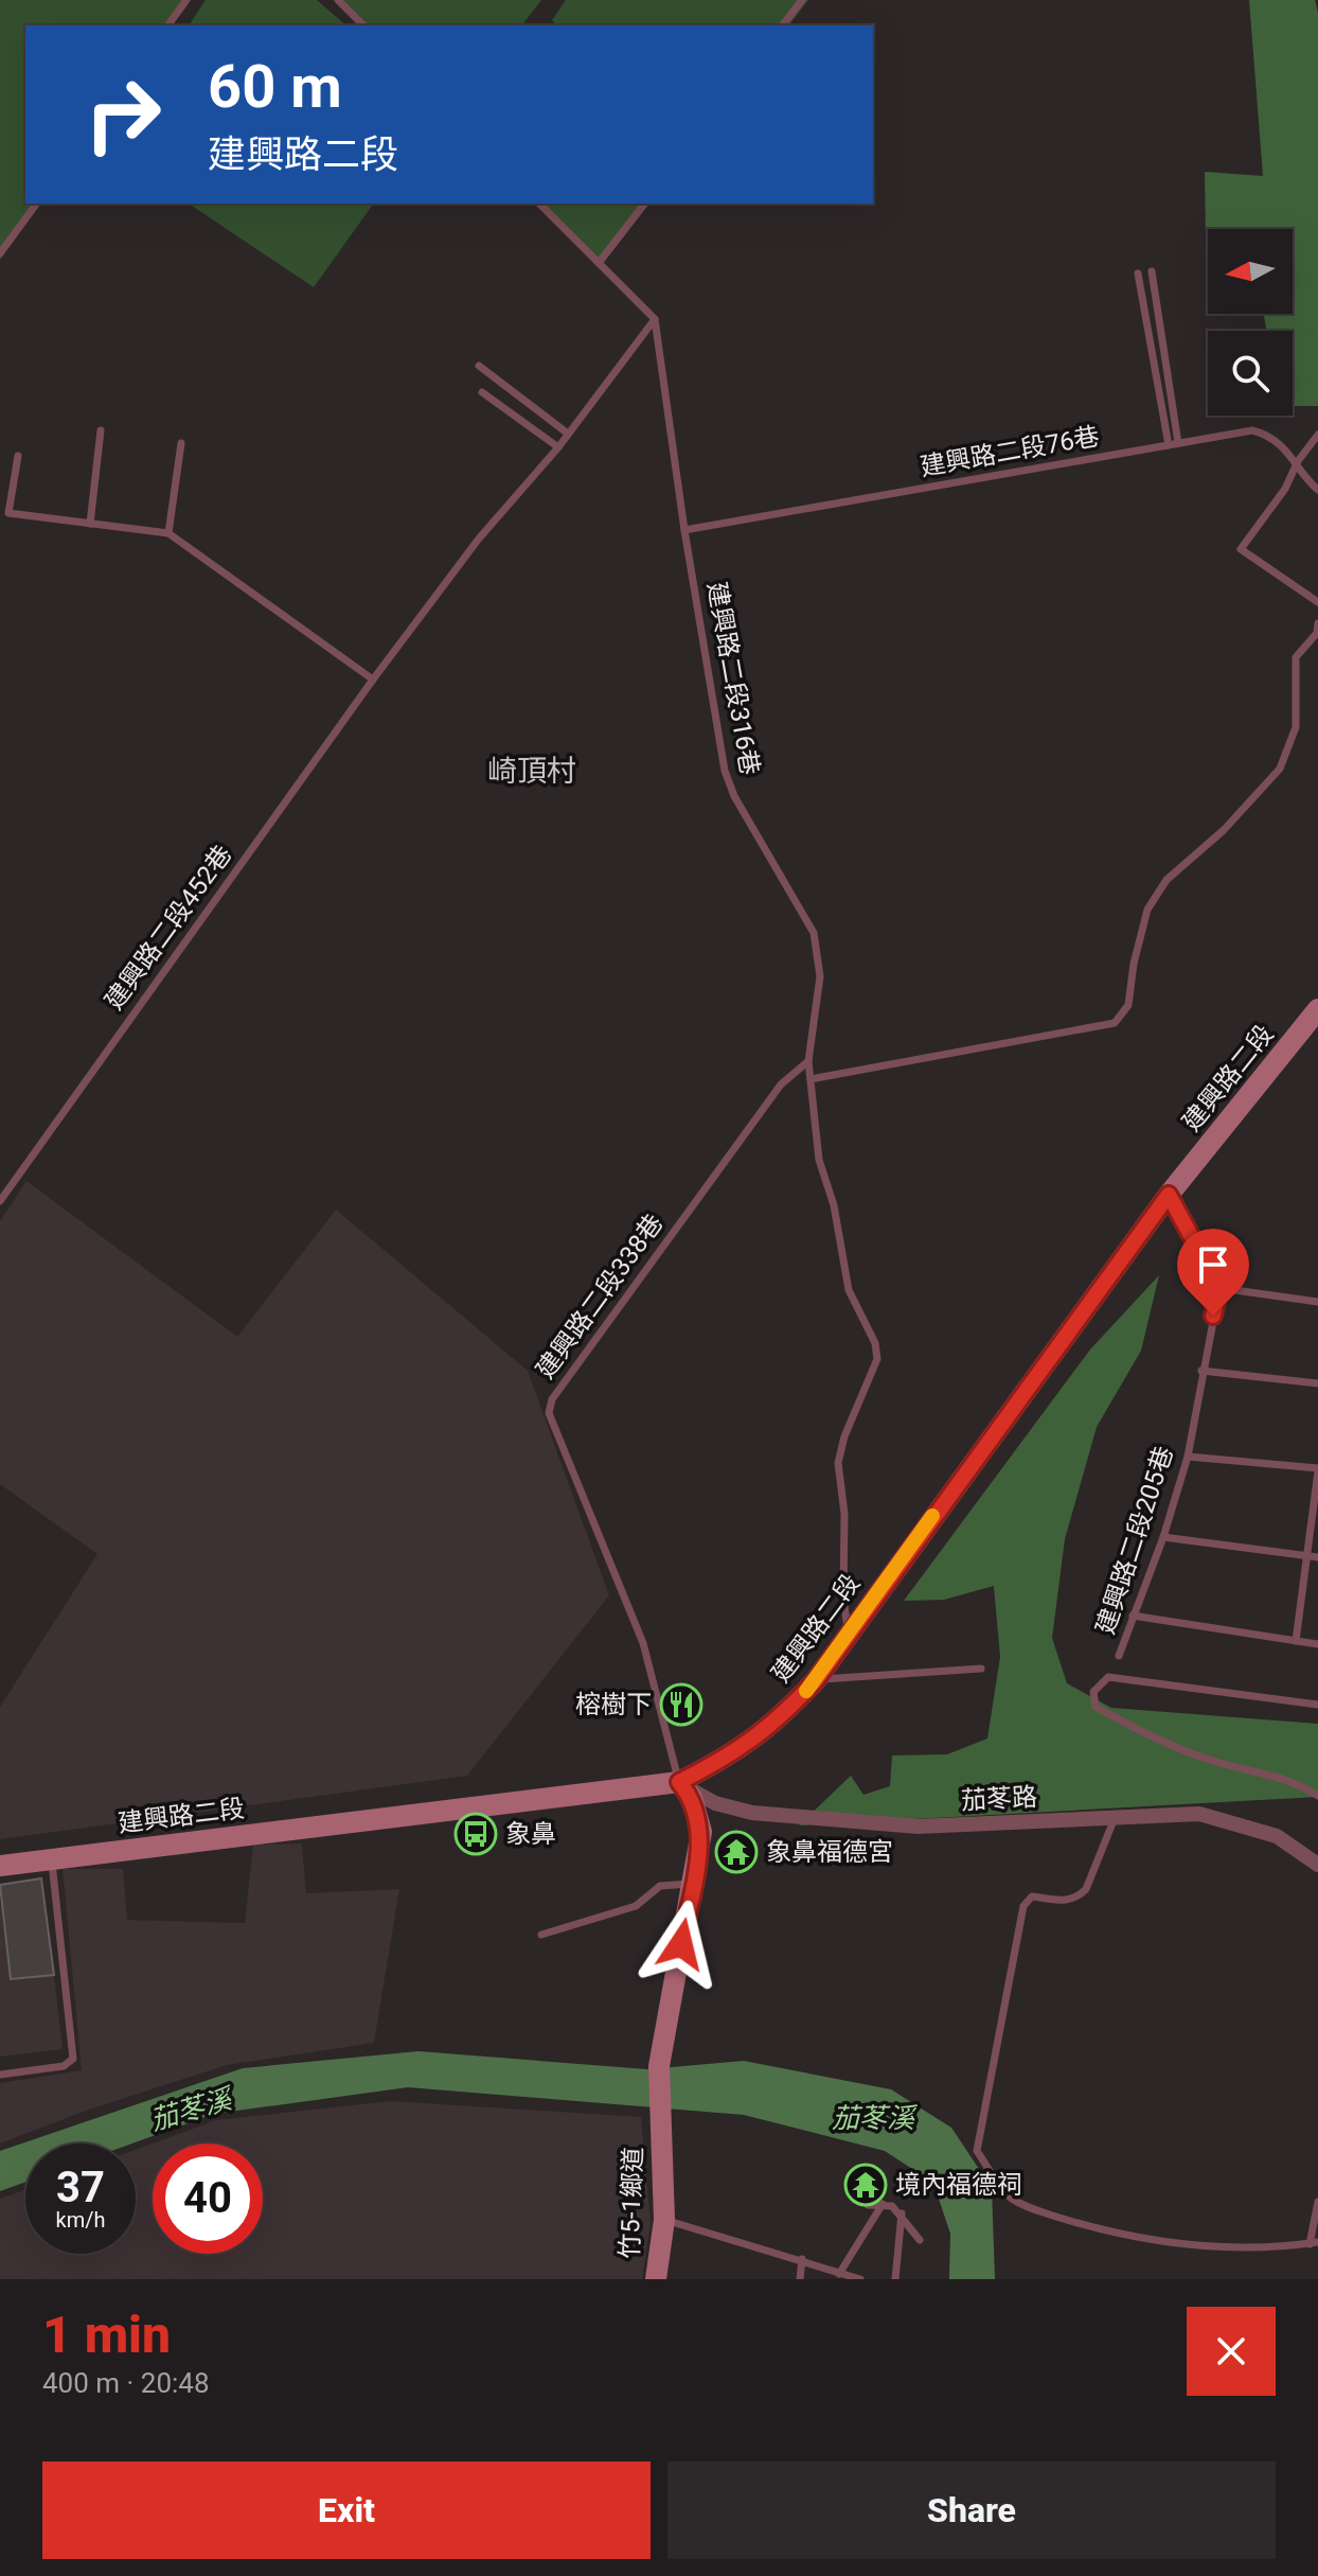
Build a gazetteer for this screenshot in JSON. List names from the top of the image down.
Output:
{
  "streets": {
    "street": ["建興路二段", "茄苳路", "竹5-1鄉道"],
    "lane": [
      "建興路二段76巷",
      "建興路二段316巷",
      "建興路二段452巷",
      "建興路二段338巷",
      "建興路二段205巷"
    ]
  },
  "crossings": [
    ["建興路二段76巷", "建興路二段316巷"],
    ["建興路二段316巷", "建興路二段452巷"],
    ["建興路二段316巷", "建興路二段"],
    ["建興路二段316巷", "建興路二段338巷"],
    ["建興路二段", "建興路二段338巷"],
    ["建興路二段", "茄苳路"],
    ["建興路二段338巷", "茄苳路"]
  ],
  "districts": ["崎頂村"],
  "water": ["茄苳溪"],
  "places": {
    "restaurant": ["榕樹下"],
    "bus stop": ["象鼻"],
    "temple": ["象鼻福德宮", "境內福德祠"]
  },
  "north": "left",
  "page": {
    "turn": ["60 m", "建興路二段"],
    "speed": "37 km/h",
    "limit": "40",
    "heading": ["1 min", "400 m · 20:48"],
    "buttons": ["Exit", "Share"]
  }
}
